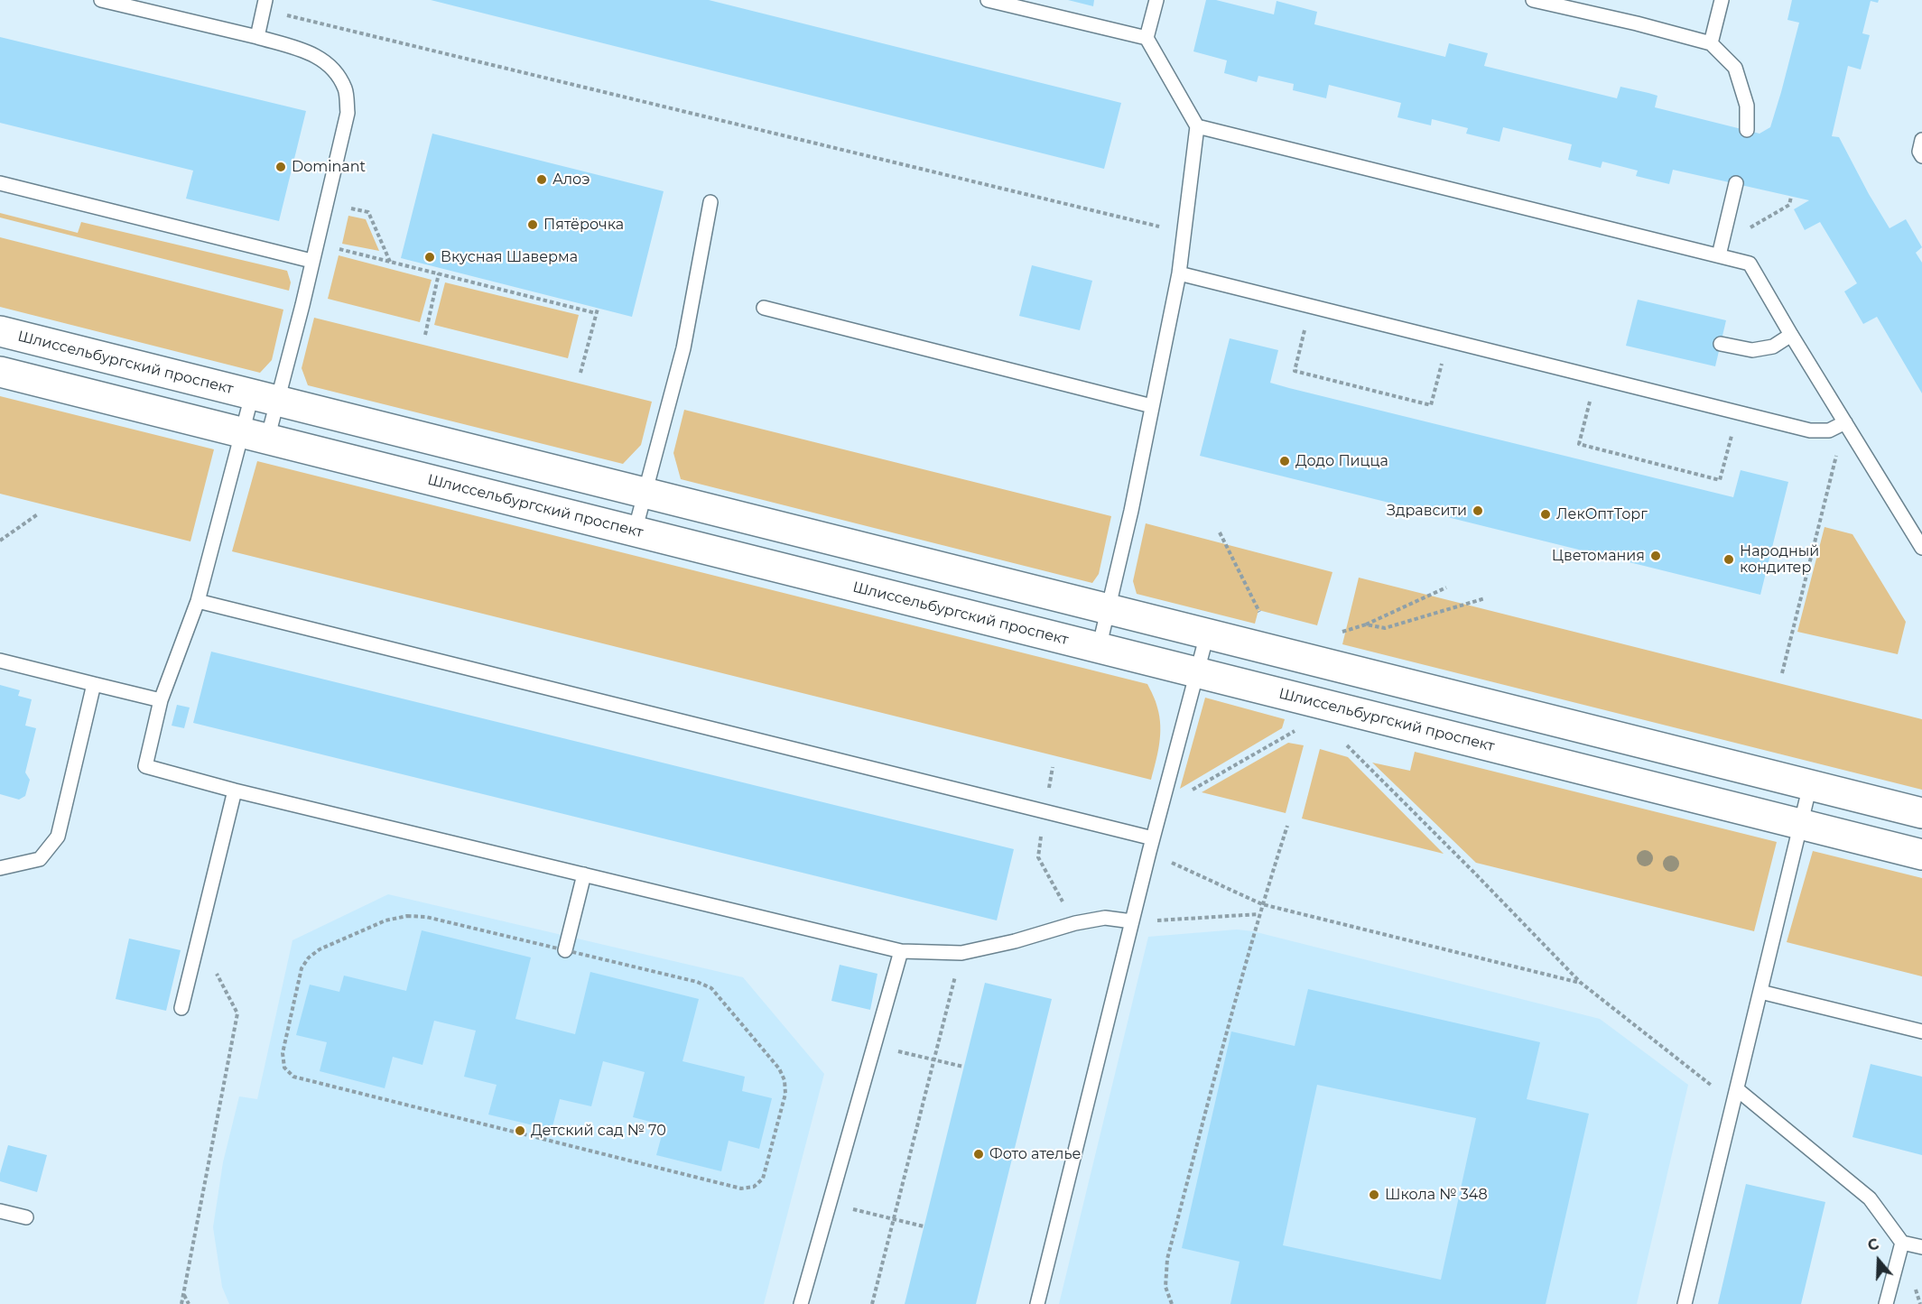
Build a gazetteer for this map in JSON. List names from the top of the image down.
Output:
{
  "streets": {
    "main road": ["Шлиссельбургский проспект"]
  },
  "places": [
    "Dominant",
    "Алоэ",
    "Пятёрочка",
    "Вкусная Шаверма",
    "Додо Пицца",
    "Здравсити",
    "ЛекОптТорг",
    "Цветомания",
    "Народный кондитер",
    "Детский сад № 70",
    "Фото ателье",
    "Школа № 348"
  ],
  "north": "top"
}
